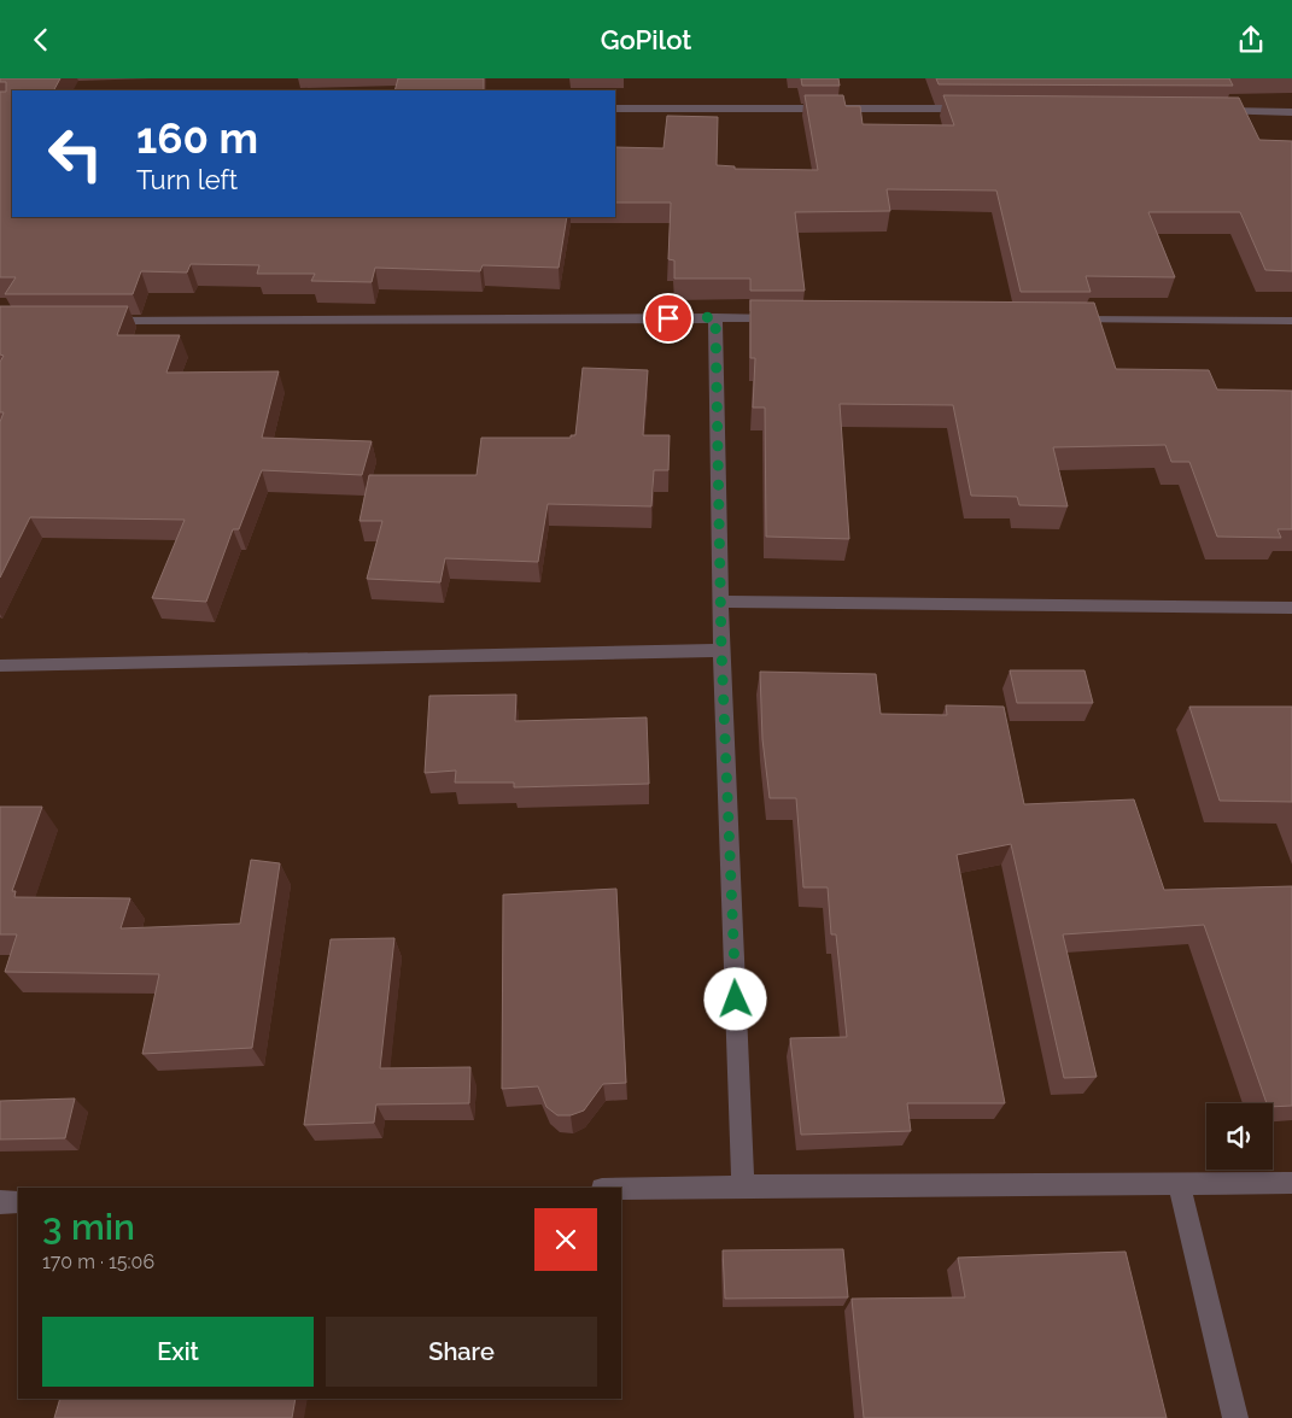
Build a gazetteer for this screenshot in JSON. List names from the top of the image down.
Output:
{
  "page": {
    "header": "GoPilot",
    "turn": ["160 m", "Turn left"],
    "heading": ["3 min", "170 m · 15:06"],
    "buttons": ["Exit", "Share"]
  }
}
